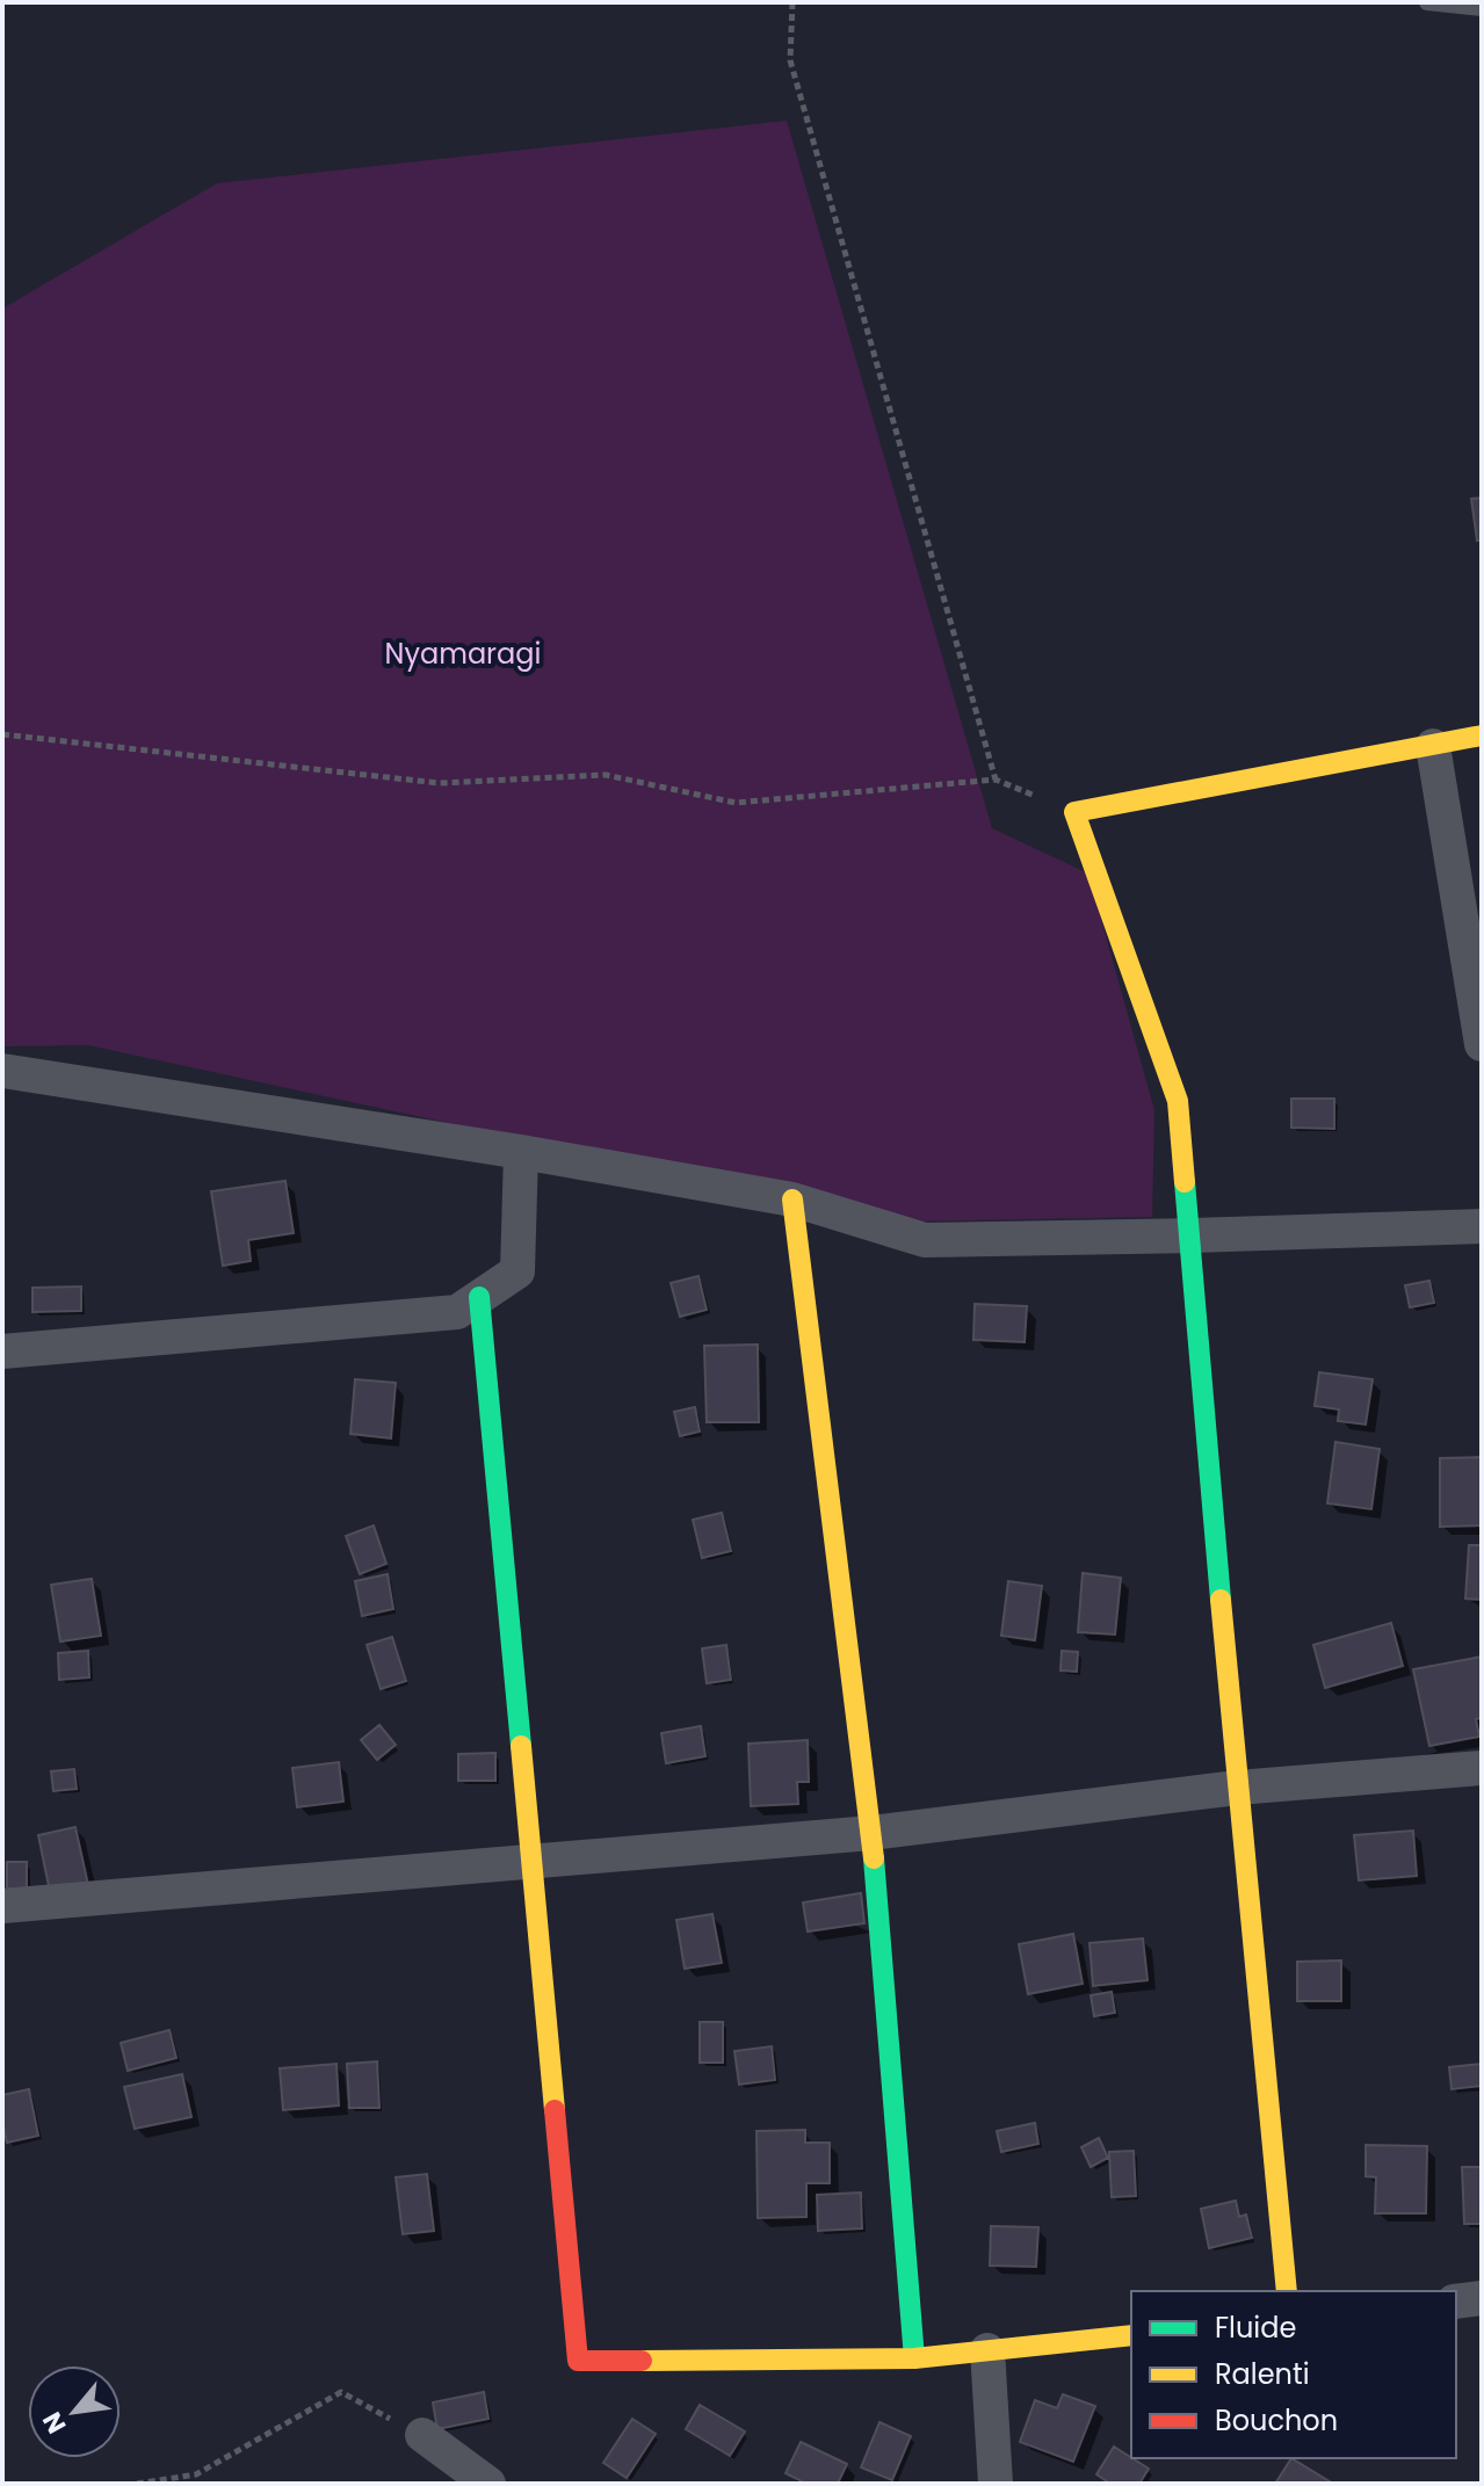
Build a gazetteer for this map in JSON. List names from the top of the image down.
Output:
{
  "parks": ["Nyamaragi"],
  "legend": ["Fluide", "Ralenti", "Bouchon"],
  "north": "bottom left"
}
